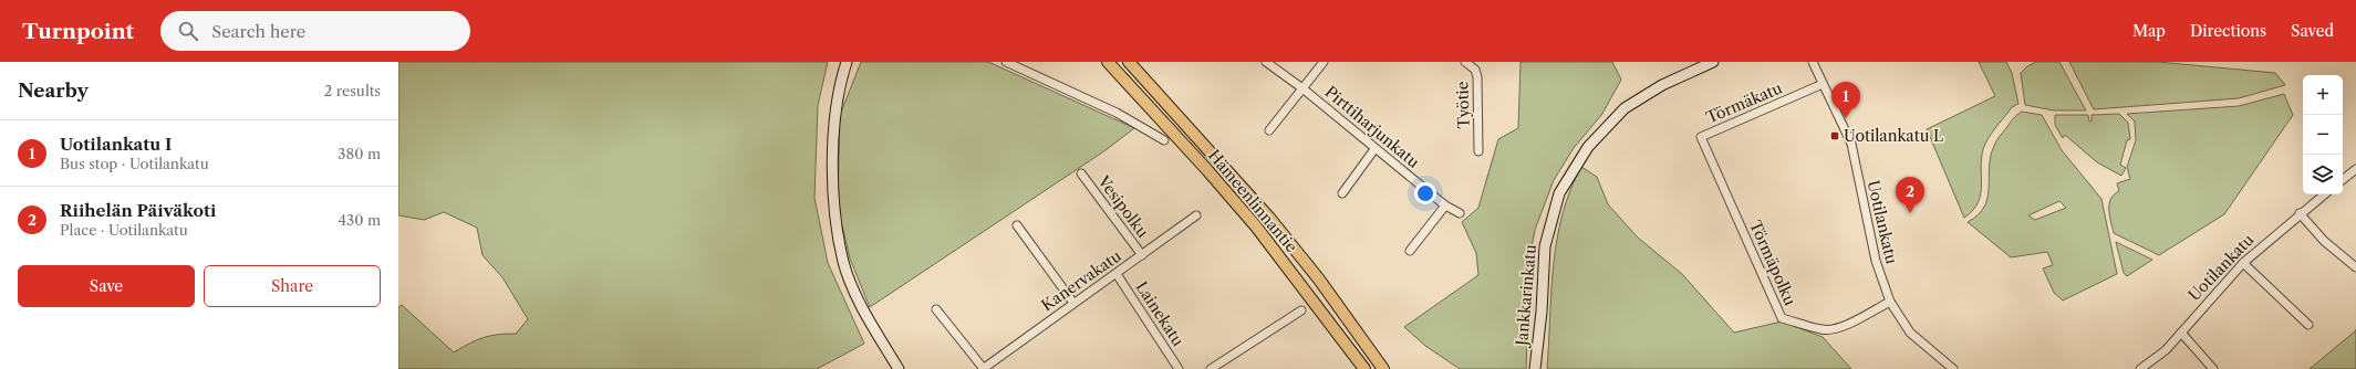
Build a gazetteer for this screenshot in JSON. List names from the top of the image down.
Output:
{
  "streets": {
    "main road": ["Hämeenlinnantie"],
    "street": [
      "Törmäkatu",
      "Työtie",
      "Pirttiharjunkatu",
      "Vesipolku",
      "Uotilankatu",
      "Törmäpolku",
      "Kanervakatu",
      "Jankkarinkatu",
      "Lainekatu"
    ]
  },
  "crossings": [
    ["Törmäkatu", "Uotilankatu"],
    ["Törmäkatu", "Törmäpolku"],
    ["Vesipolku", "Kanervakatu"],
    ["Uotilankatu", "Törmäpolku"],
    ["Kanervakatu", "Lainekatu"]
  ],
  "places": {
    "transit": ["Uotilankatu L"]
  },
  "page": {
    "header": "Turnpoint",
    "search": "Search here",
    "nav": ["Map", "Directions", "Saved"],
    "heading": ["Nearby", "2 results"],
    "map_buttons": ["+", "−"],
    "pins": ["1", "2"],
    "list": [
      {
        "mark": "1",
        "name": "Uotilankatu I",
        "note": "Bus stop · Uotilankatu",
        "value": "380 m"
      },
      {
        "mark": "2",
        "name": "Riihelän Päiväkoti",
        "note": "Place · Uotilankatu",
        "value": "430 m"
      }
    ],
    "buttons": ["Save", "Share"]
  }
}
